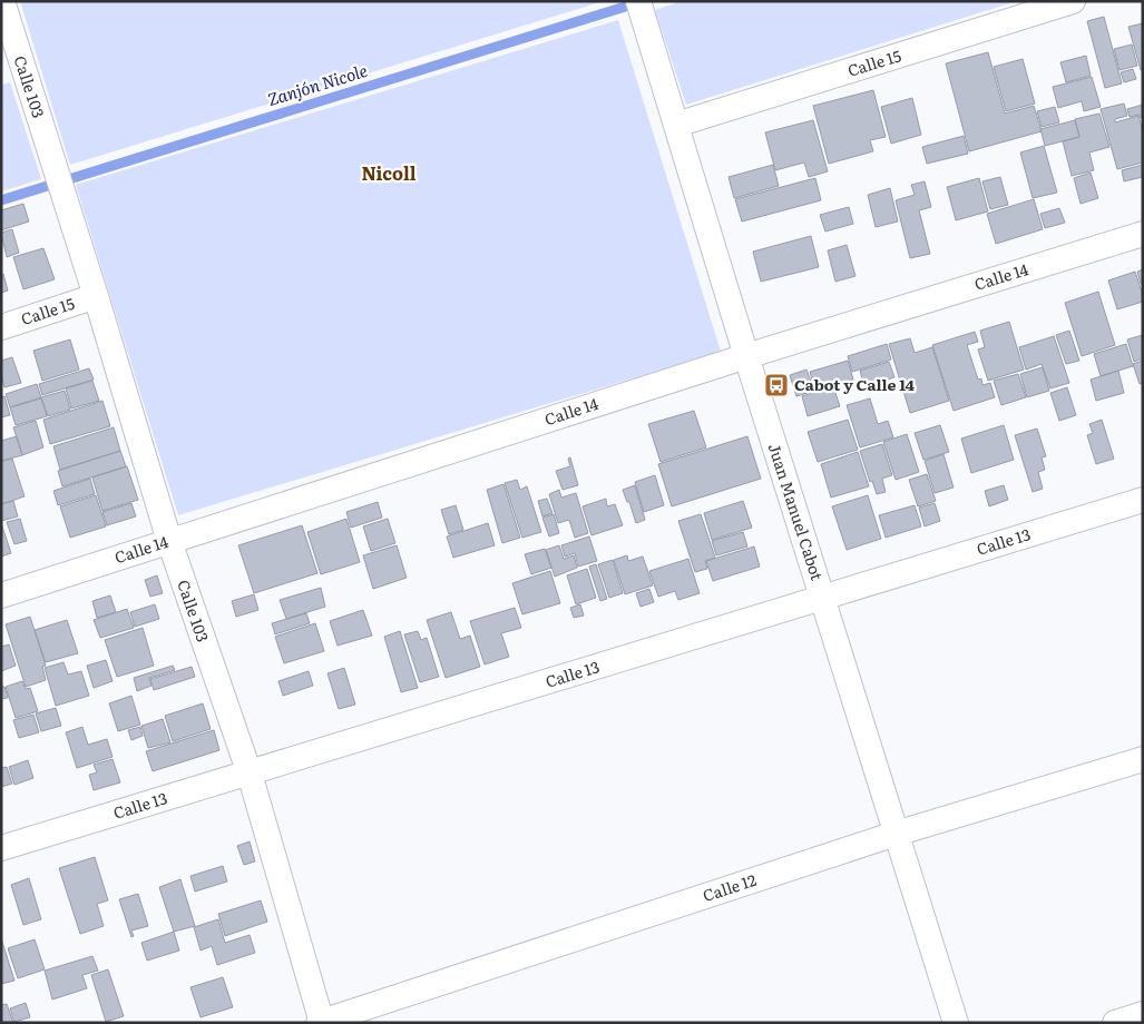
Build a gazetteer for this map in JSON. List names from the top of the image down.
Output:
{
  "streets": {
    "street": [
      "Calle 15",
      "Calle 103",
      "Calle 14",
      "Juan Manuel Cabot",
      "Calle 13",
      "Calle 12"
    ]
  },
  "crossings": [
    ["Calle 15", "Calle 103"],
    ["Calle 15", "Juan Manuel Cabot"],
    ["Calle 103", "Calle 14"],
    ["Calle 103", "Calle 13"],
    ["Calle 103", "Calle 12"],
    ["Calle 14", "Juan Manuel Cabot"],
    ["Juan Manuel Cabot", "Calle 13"],
    ["Juan Manuel Cabot", "Calle 12"]
  ],
  "districts": ["Nicoll"],
  "water": ["Zanjón Nicole"],
  "places": {
    "bus stop": ["Cabot y Calle 14"]
  }
}
